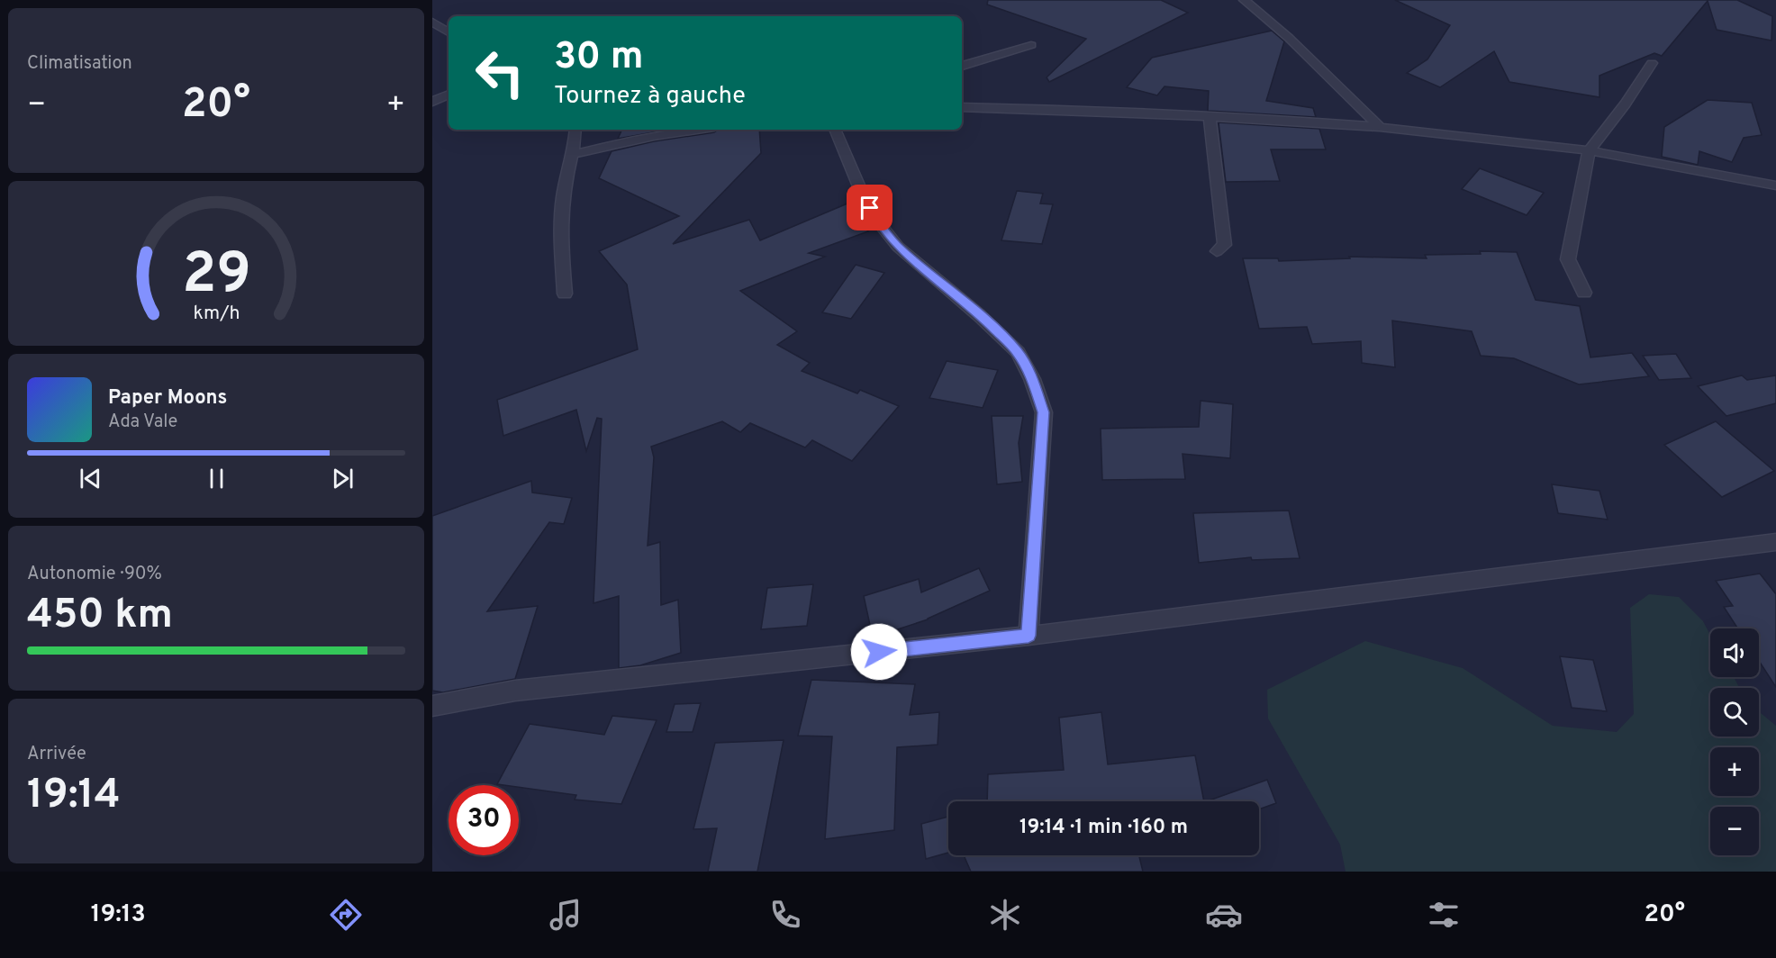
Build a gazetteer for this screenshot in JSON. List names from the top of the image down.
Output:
{
  "page": {
    "tile": [
      "Climatisation",
      ["Autonomie · 90%", "450 km"],
      ["Arrivée", "19:14"]
    ],
    "turn": ["30 m", "Tournez à gauche"],
    "heat": ["−", "20°", "+"],
    "song": ["Paper Moons", "Ada Vale"],
    "map_buttons": ["+", "−"],
    "limit": "30",
    "trip": "19:14 · 1 min · 160 m",
    "tabs": ["19:13", "20°"],
    "gauge": ["29", "km/h"]
  }
}
